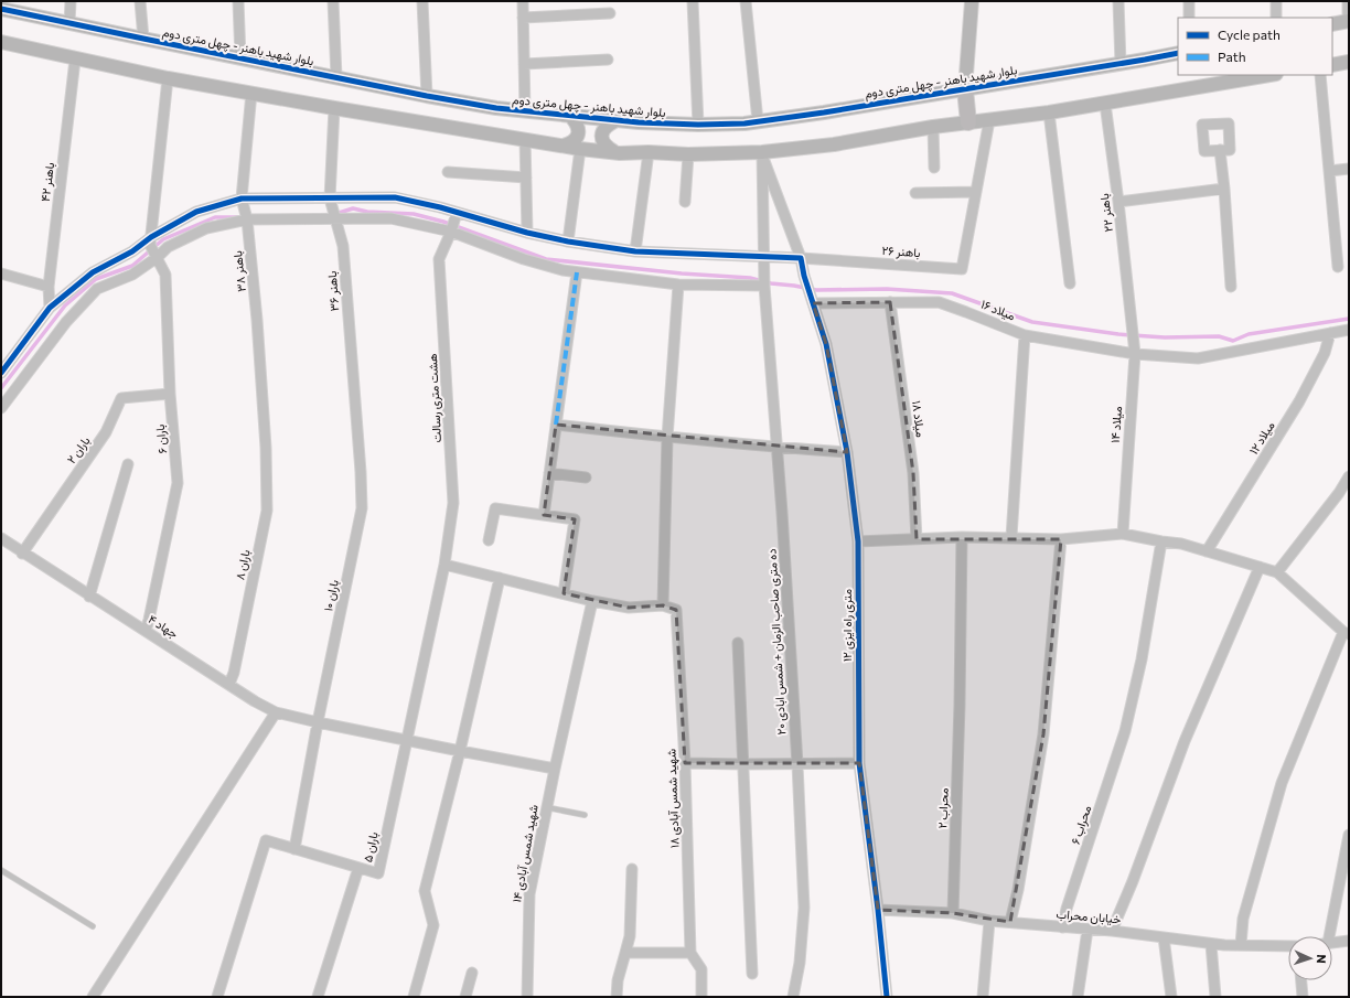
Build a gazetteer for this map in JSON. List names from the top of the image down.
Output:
{
  "streets": {
    "street": [
      "بلوار شهید باهنر - چهل متری دوم",
      "باهنر ۴۲",
      "باهنر ۲۲",
      "باهنر ۲۶",
      "باهنر ۳۸",
      "باهنر ۳۶",
      "میلاد ۱۶",
      "هشت متری رسالت",
      "میلاد ۱۸",
      "میلاد ۱۴",
      "میلاد ۱۲",
      "باران ۶",
      "باران ۲",
      "باران ۸",
      "باران ۱۰",
      "۱۲ متری راه ایزی",
      "جهاد ۴",
      "ده متری صاحب الزمان + شمس ابادی ۲۰",
      "شهید شمس آبادی ۱۸",
      "محراب ۲",
      "محراب ۶",
      "باران ۵",
      "شهید شمس آبادی ۱۴",
      "خیابان محراب"
    ]
  },
  "crossings": [
    ["باهنر ۲۲", "میلاد ۱۴"],
    ["باهنر ۲۶", "۱۲ متری راه ایزی"],
    ["باهنر ۳۸", "باران ۸"],
    ["باهنر ۳۶", "باران ۱۰"],
    ["میلاد ۱۶", "میلاد ۱۸"],
    ["میلاد ۱۶", "۱۲ متری راه ایزی"],
    ["هشت متری رسالت", "جهاد ۴"],
    ["هشت متری رسالت", "باران ۵"],
    ["باران ۶", "باران ۲"],
    ["باران ۶", "جهاد ۴"],
    ["باران ۲", "جهاد ۴"],
    ["باران ۸", "جهاد ۴"],
    ["باران ۱۰", "جهاد ۴"],
    ["باران ۱۰", "باران ۵"],
    ["۱۲ متری راه ایزی", "خیابان محراب"],
    ["جهاد ۴", "باران ۵"],
    ["جهاد ۴", "شهید شمس آبادی ۱۴"],
    ["محراب ۲", "خیابان محراب"],
    ["محراب ۶", "خیابان محراب"]
  ],
  "legend": ["Cycle path", "Path"],
  "north": "right"
}
